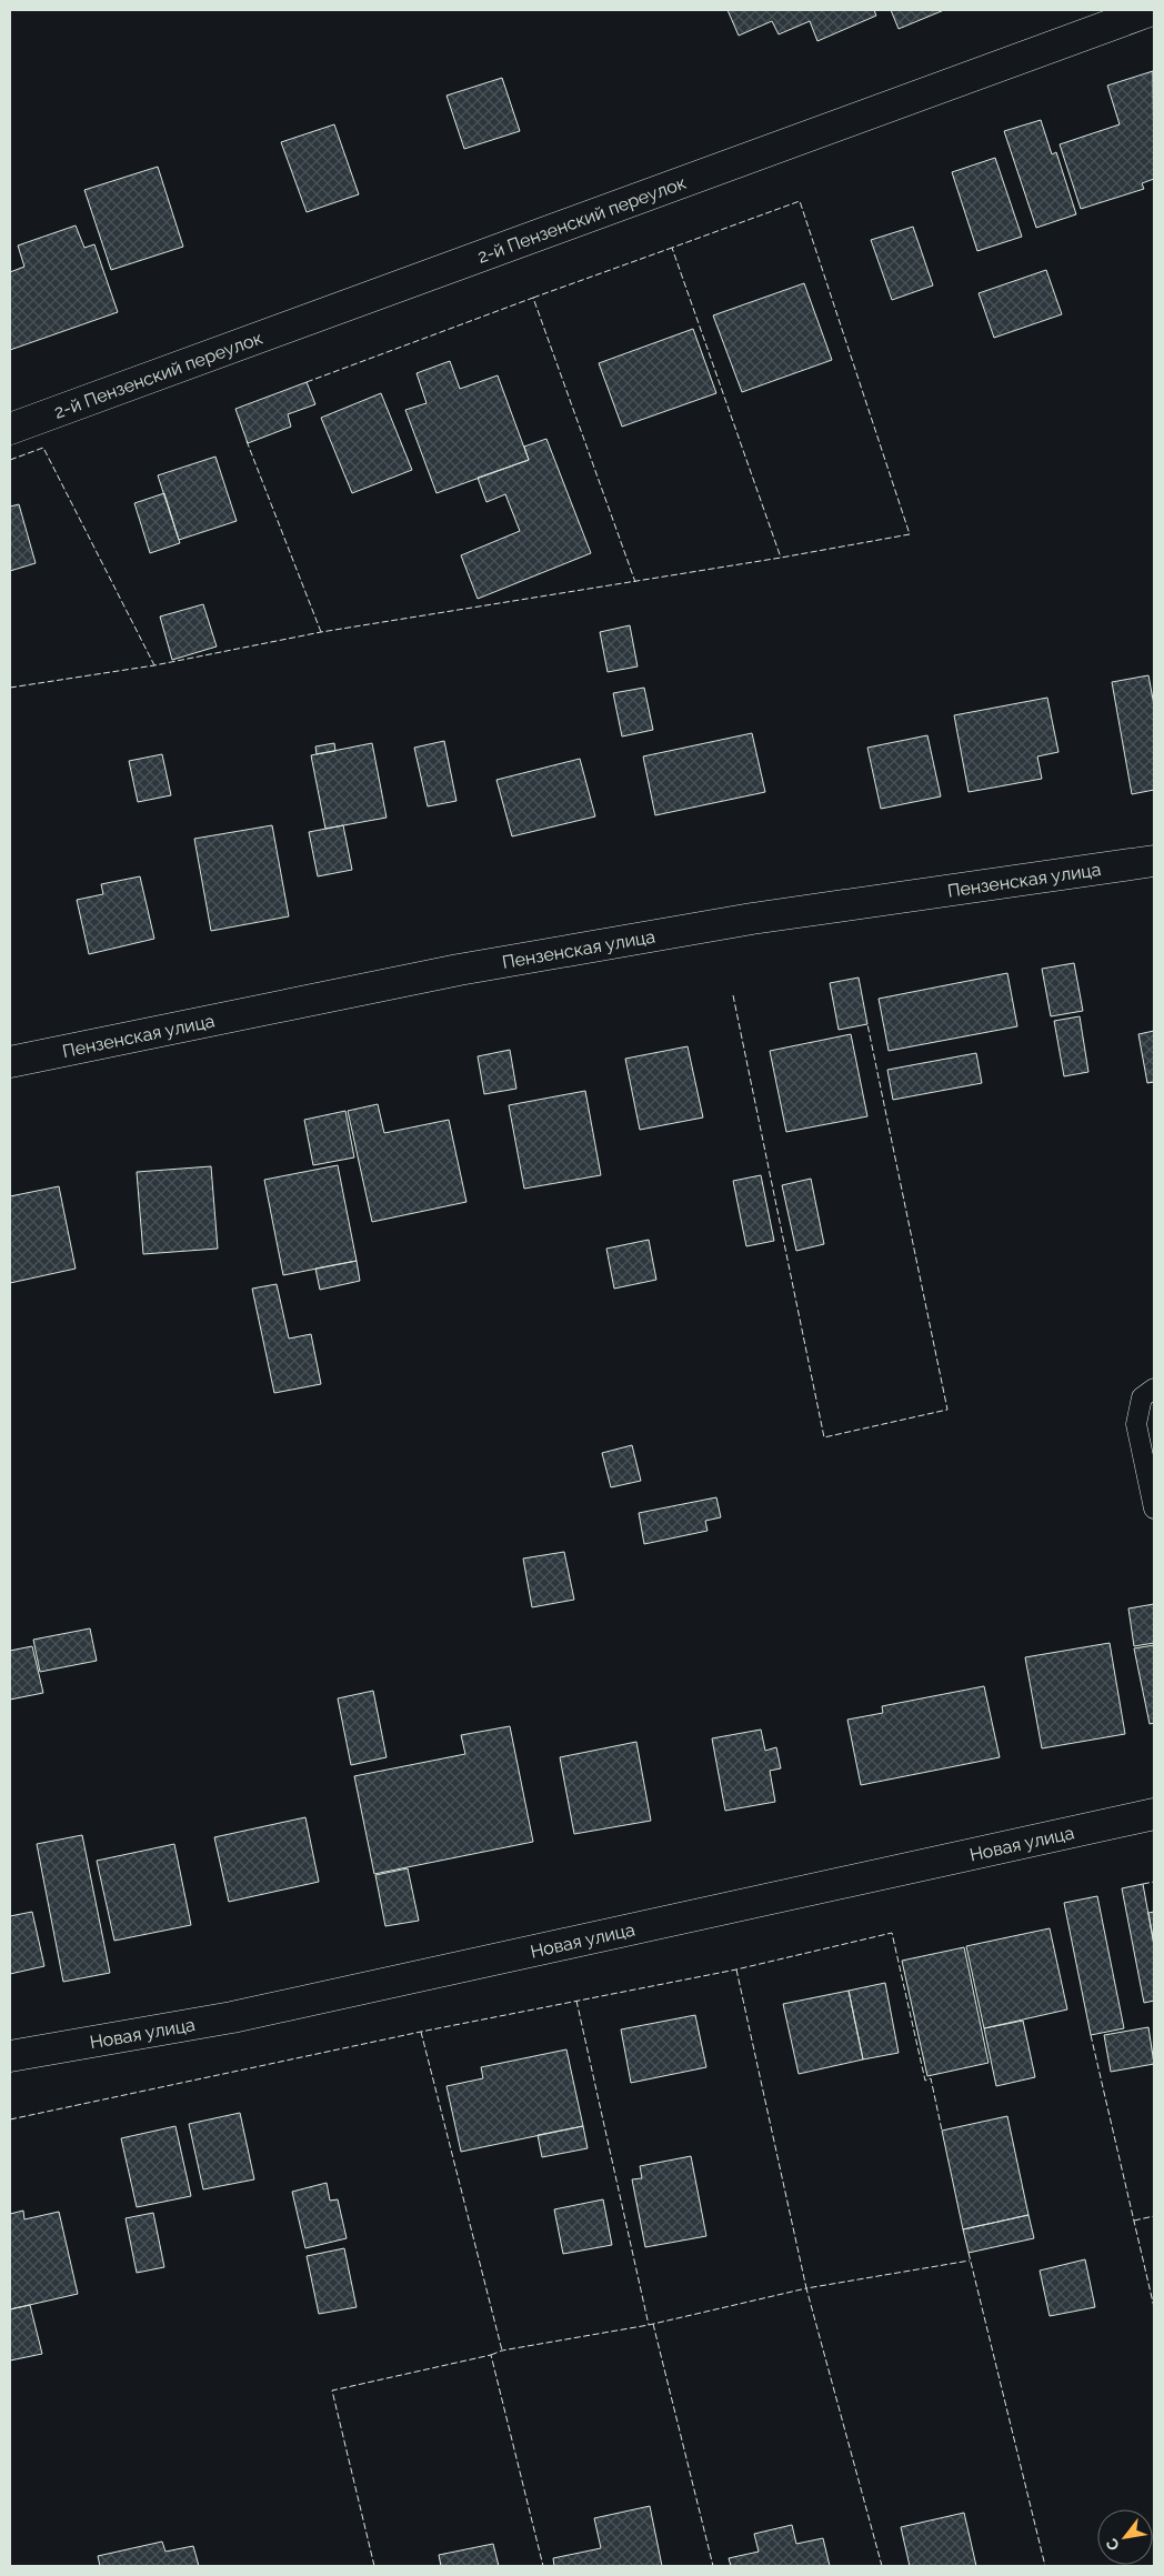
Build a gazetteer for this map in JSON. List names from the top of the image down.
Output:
{
  "streets": {
    "street": ["2-й Пензенский переулок", "Пензенская улица", "Новая улица"]
  },
  "north": "bottom left"
}
